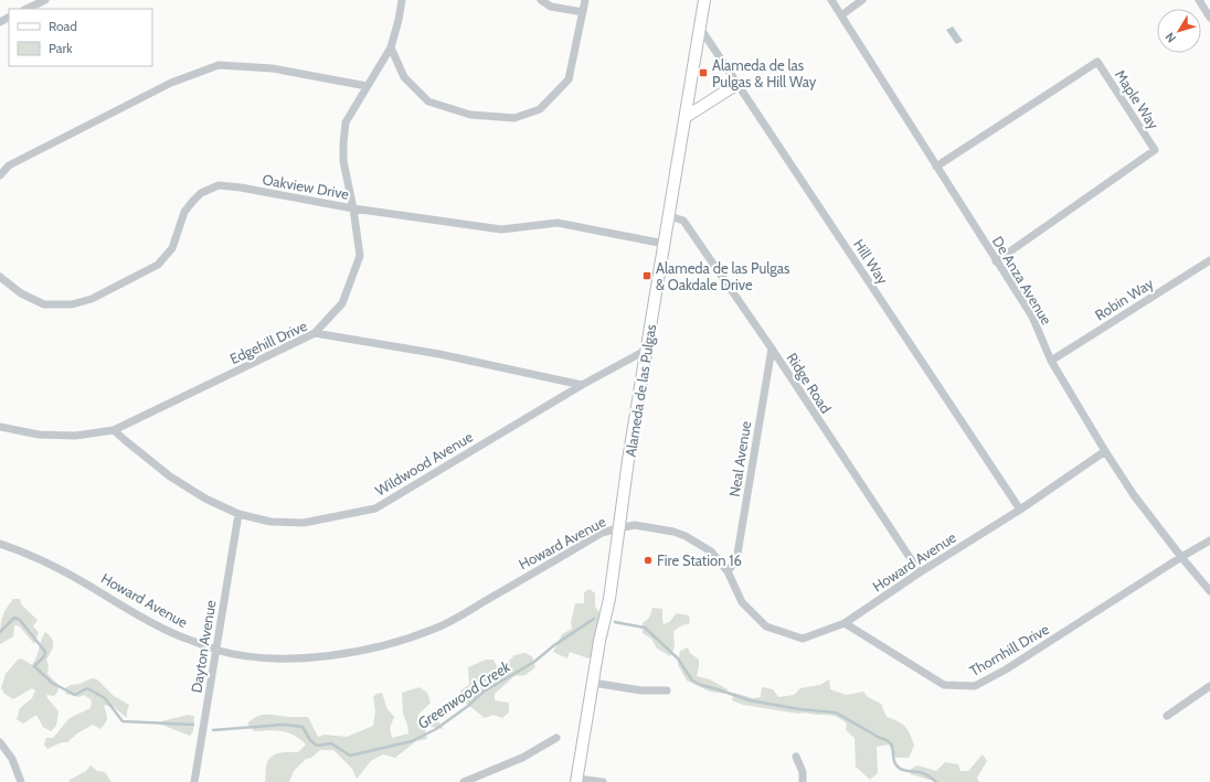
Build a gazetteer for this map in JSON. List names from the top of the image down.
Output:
{
  "streets": {
    "main road": ["Alameda de las Pulgas"],
    "street": [
      "Maple Way",
      "Oakview Drive",
      "Hill Way",
      "De Anza Avenue",
      "Robin Way",
      "Edgehill Drive",
      "Ridge Road",
      "Neal Avenue",
      "Wildwood Avenue",
      "Howard Avenue",
      "Dayton Avenue",
      "Thornhill Drive"
    ]
  },
  "crossings": [
    ["Maple Way", "De Anza Avenue"],
    ["Oakview Drive", "Alameda de las Pulgas"],
    ["Hill Way", "Alameda de las Pulgas"],
    ["Hill Way", "Howard Avenue"],
    ["De Anza Avenue", "Robin Way"],
    ["De Anza Avenue", "Howard Avenue"],
    ["De Anza Avenue", "Thornhill Drive"],
    ["Edgehill Drive", "Wildwood Avenue"],
    ["Ridge Road", "Alameda de las Pulgas"],
    ["Ridge Road", "Neal Avenue"],
    ["Ridge Road", "Howard Avenue"],
    ["Alameda de las Pulgas", "Wildwood Avenue"],
    ["Alameda de las Pulgas", "Howard Avenue"],
    ["Neal Avenue", "Howard Avenue"],
    ["Wildwood Avenue", "Dayton Avenue"],
    ["Howard Avenue", "Dayton Avenue"],
    ["Howard Avenue", "Thornhill Drive"]
  ],
  "water": ["Greenwood Creek"],
  "places": {
    "transit": ["Alameda de las Pulgas & Hill Way", "Alameda de las Pulgas & Oakdale Drive"],
    "other": ["Fire Station 16"]
  },
  "legend": ["Road", "Park"],
  "north": "bottom left"
}
